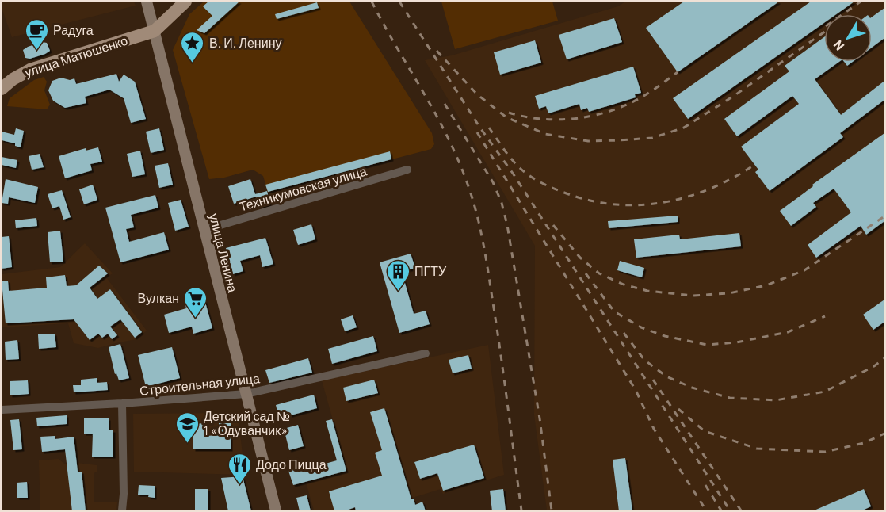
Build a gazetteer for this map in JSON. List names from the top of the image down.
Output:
{
  "streets": {
    "main road": ["улица Матюшенко", "улица Ленина"],
    "street": ["Техникумовская улица", "Строительная улица"]
  },
  "crossings": [
    ["улица Матюшенко", "улица Ленина"],
    ["Техникумовская улица", "улица Ленина"],
    ["улица Ленина", "Строительная улица"]
  ],
  "places": {
    "cafe": ["Радуга"],
    "place": ["В. И. Ленину"],
    "building": ["ПГТУ"],
    "supermarket": ["Вулкан"],
    "school or university": ["Детский сад № 1 «Одуванчик»"],
    "restaurant": ["Додо Пицца"]
  },
  "north": "bottom left"
}
